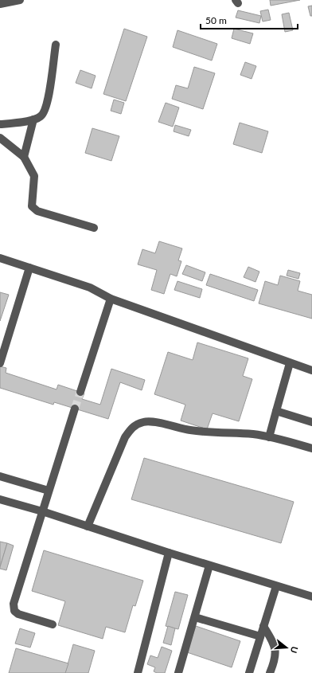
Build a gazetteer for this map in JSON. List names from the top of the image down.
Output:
{
  "scale_bar": "50 m",
  "north": "right"
}
